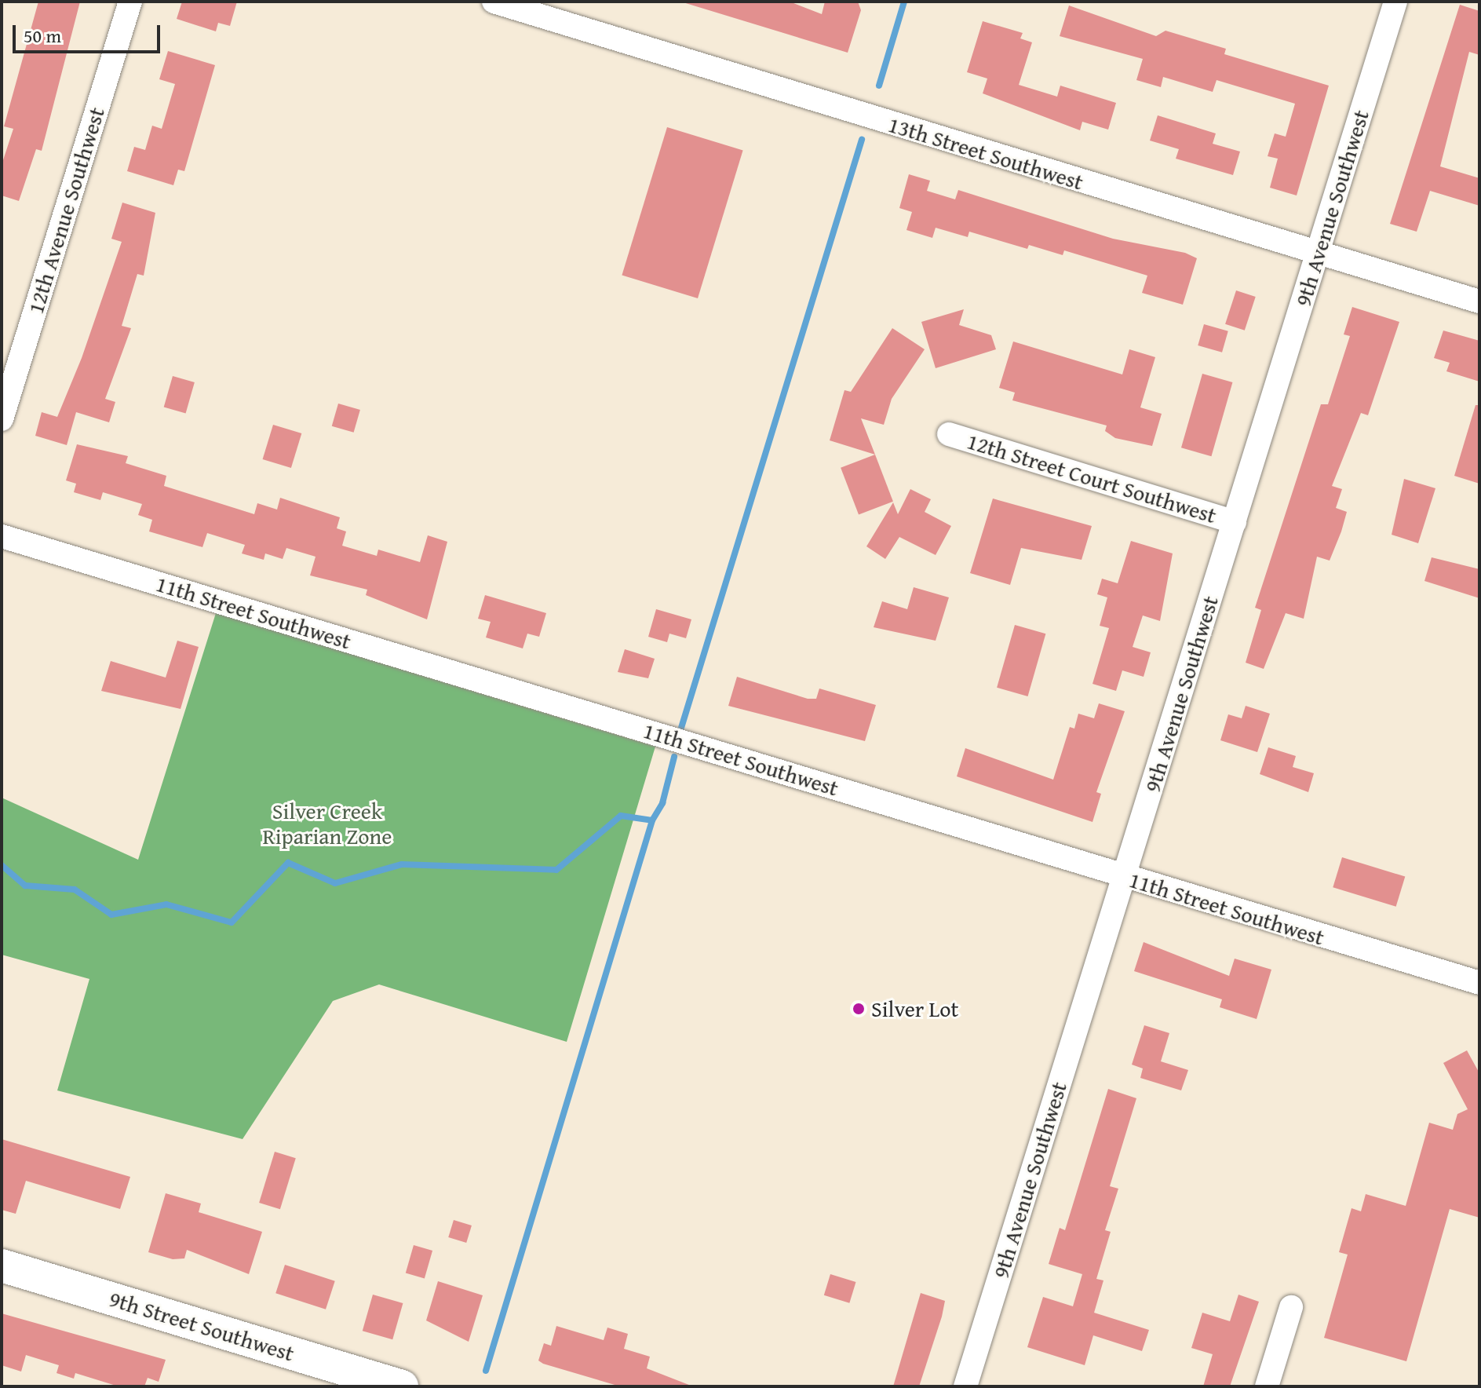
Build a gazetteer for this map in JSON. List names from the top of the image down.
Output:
{
  "streets": {
    "street": [
      "13th Street Southwest",
      "9th Avenue Southwest",
      "12th Avenue Southwest",
      "12th Street Court Southwest",
      "11th Street Southwest",
      "9th Street Southwest"
    ]
  },
  "crossings": [
    ["13th Street Southwest", "9th Avenue Southwest"],
    ["9th Avenue Southwest", "12th Street Court Southwest"],
    ["9th Avenue Southwest", "11th Street Southwest"]
  ],
  "parks": ["Silver Creek Riparian Zone"],
  "places": ["Silver Lot"],
  "scale_bar": "50 m"
}
